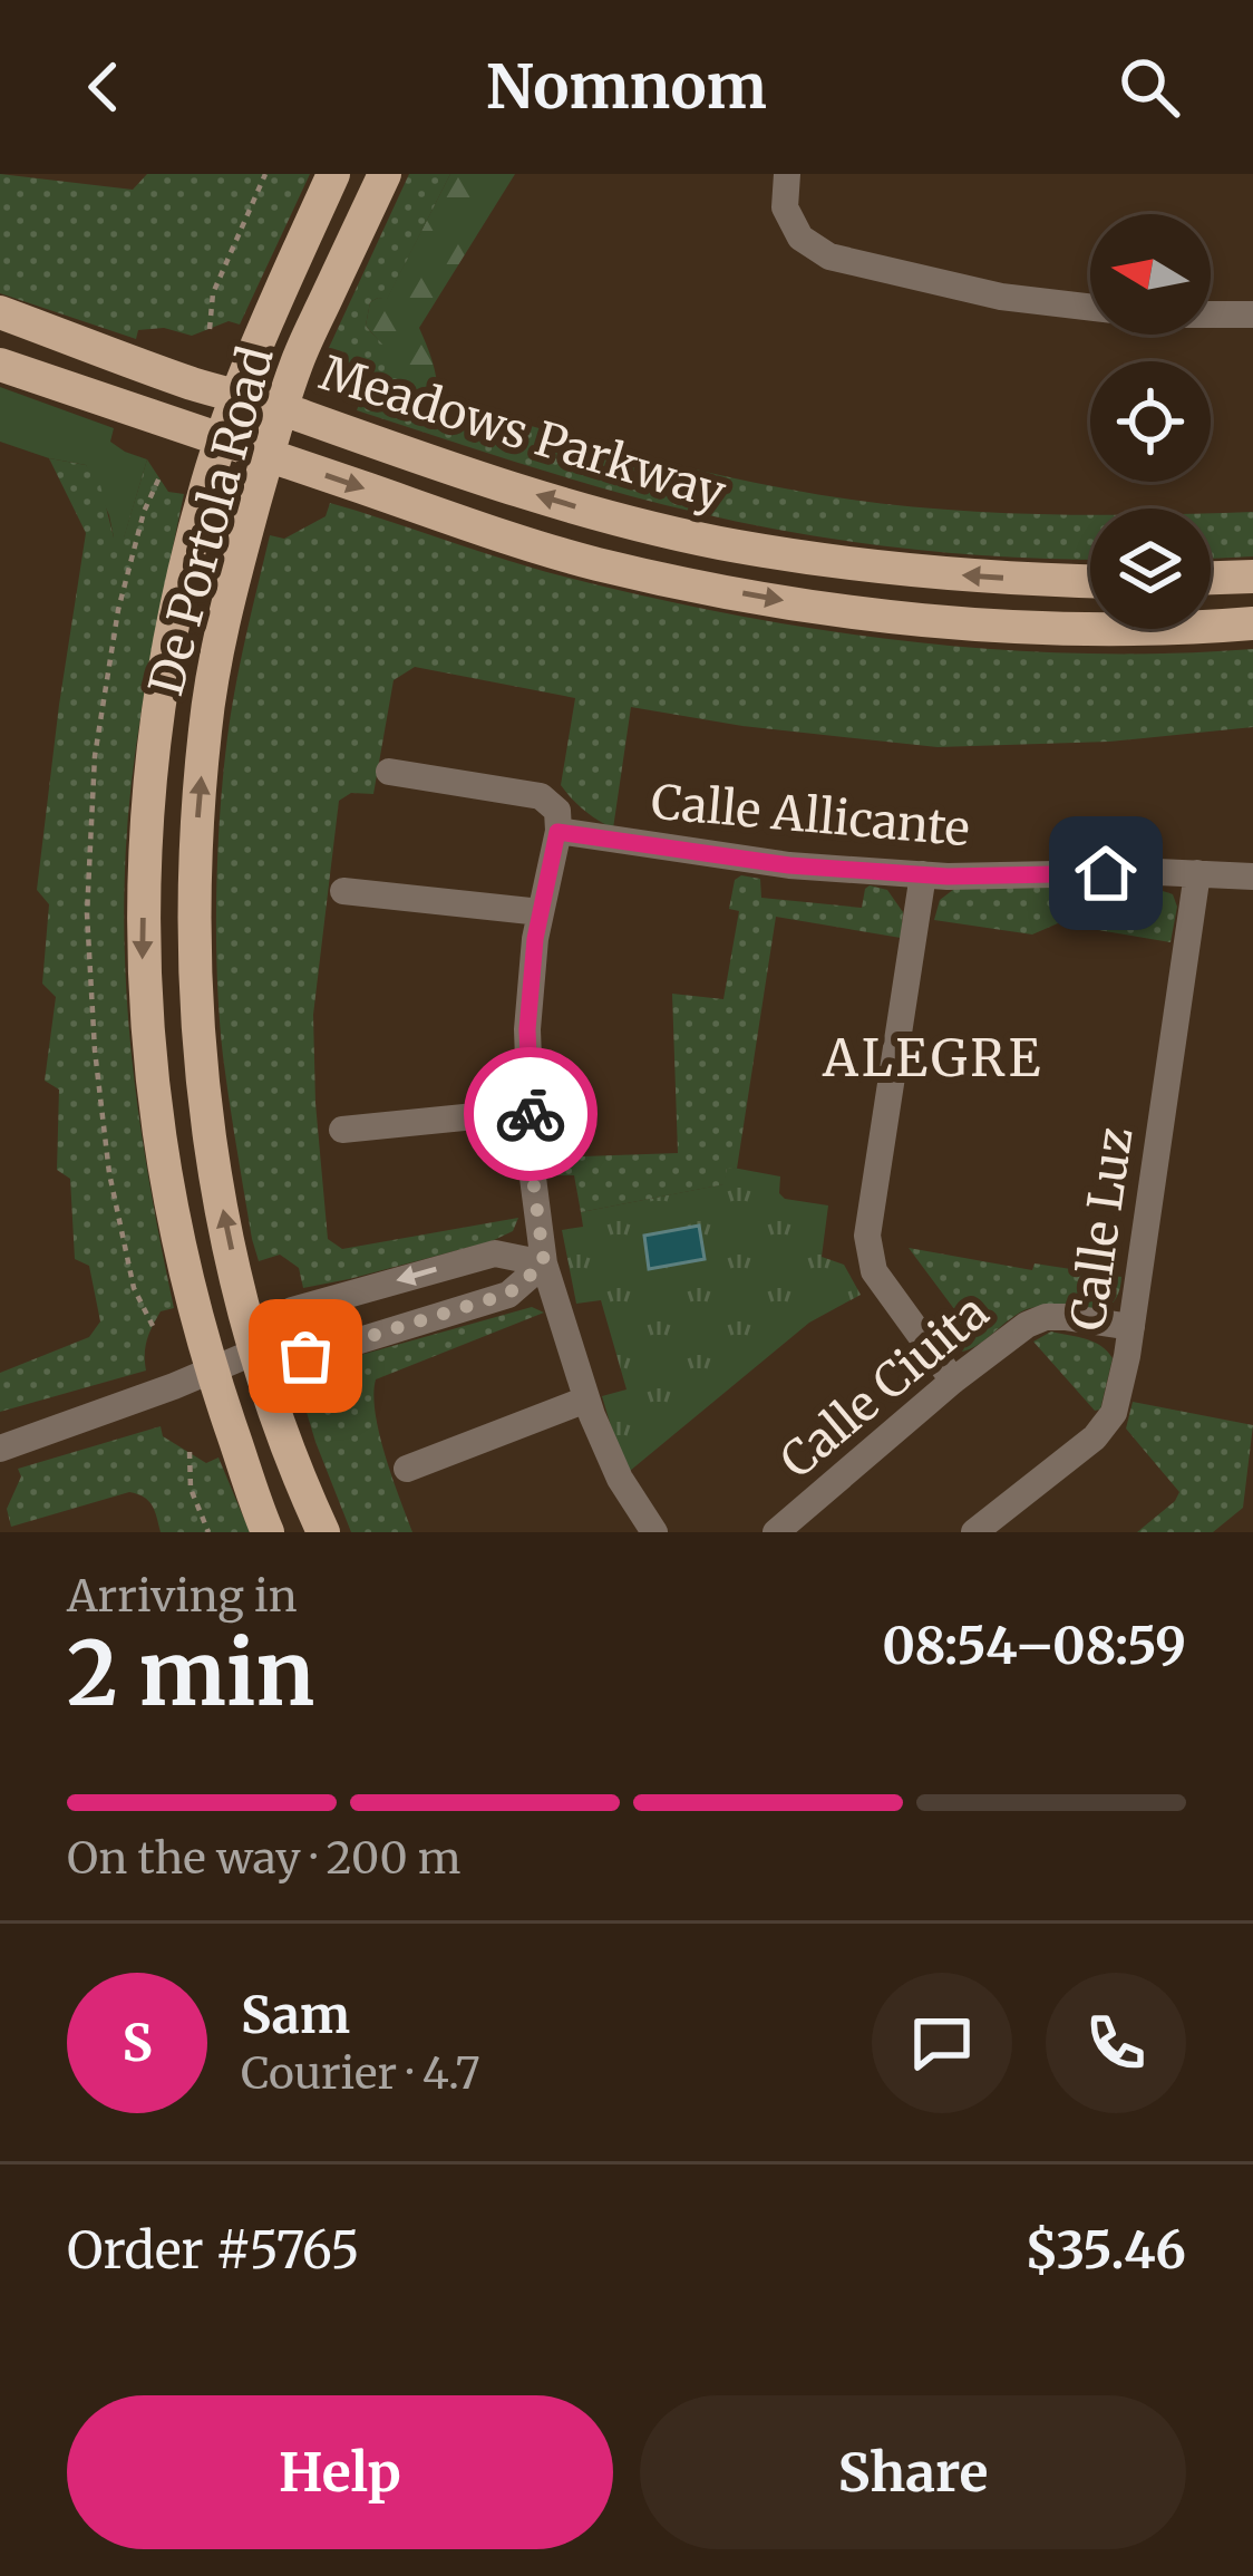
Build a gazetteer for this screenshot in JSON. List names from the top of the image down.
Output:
{
  "streets": {
    "main road": ["Meadows Parkway", "De Portola Road"],
    "street": ["Calle Allicante", "Calle Luz", "Calle Ciuita"]
  },
  "crossings": [
    ["Meadows Parkway", "De Portola Road"],
    ["Calle Allicante", "Calle Luz"],
    ["Calle Luz", "Calle Ciuita"]
  ],
  "districts": ["ALEGRE"],
  "north": "left",
  "page": {
    "header": "Nomnom",
    "heading": ["2 min", "Arriving in", "08:54–08:59"],
    "panel": [
      "Sam",
      "Courier · 4.7",
      "Order #5765",
      "$35.46"
    ],
    "bar": "On the way · 200 m",
    "round": "S",
    "buttons": ["Help", "Share"]
  }
}
